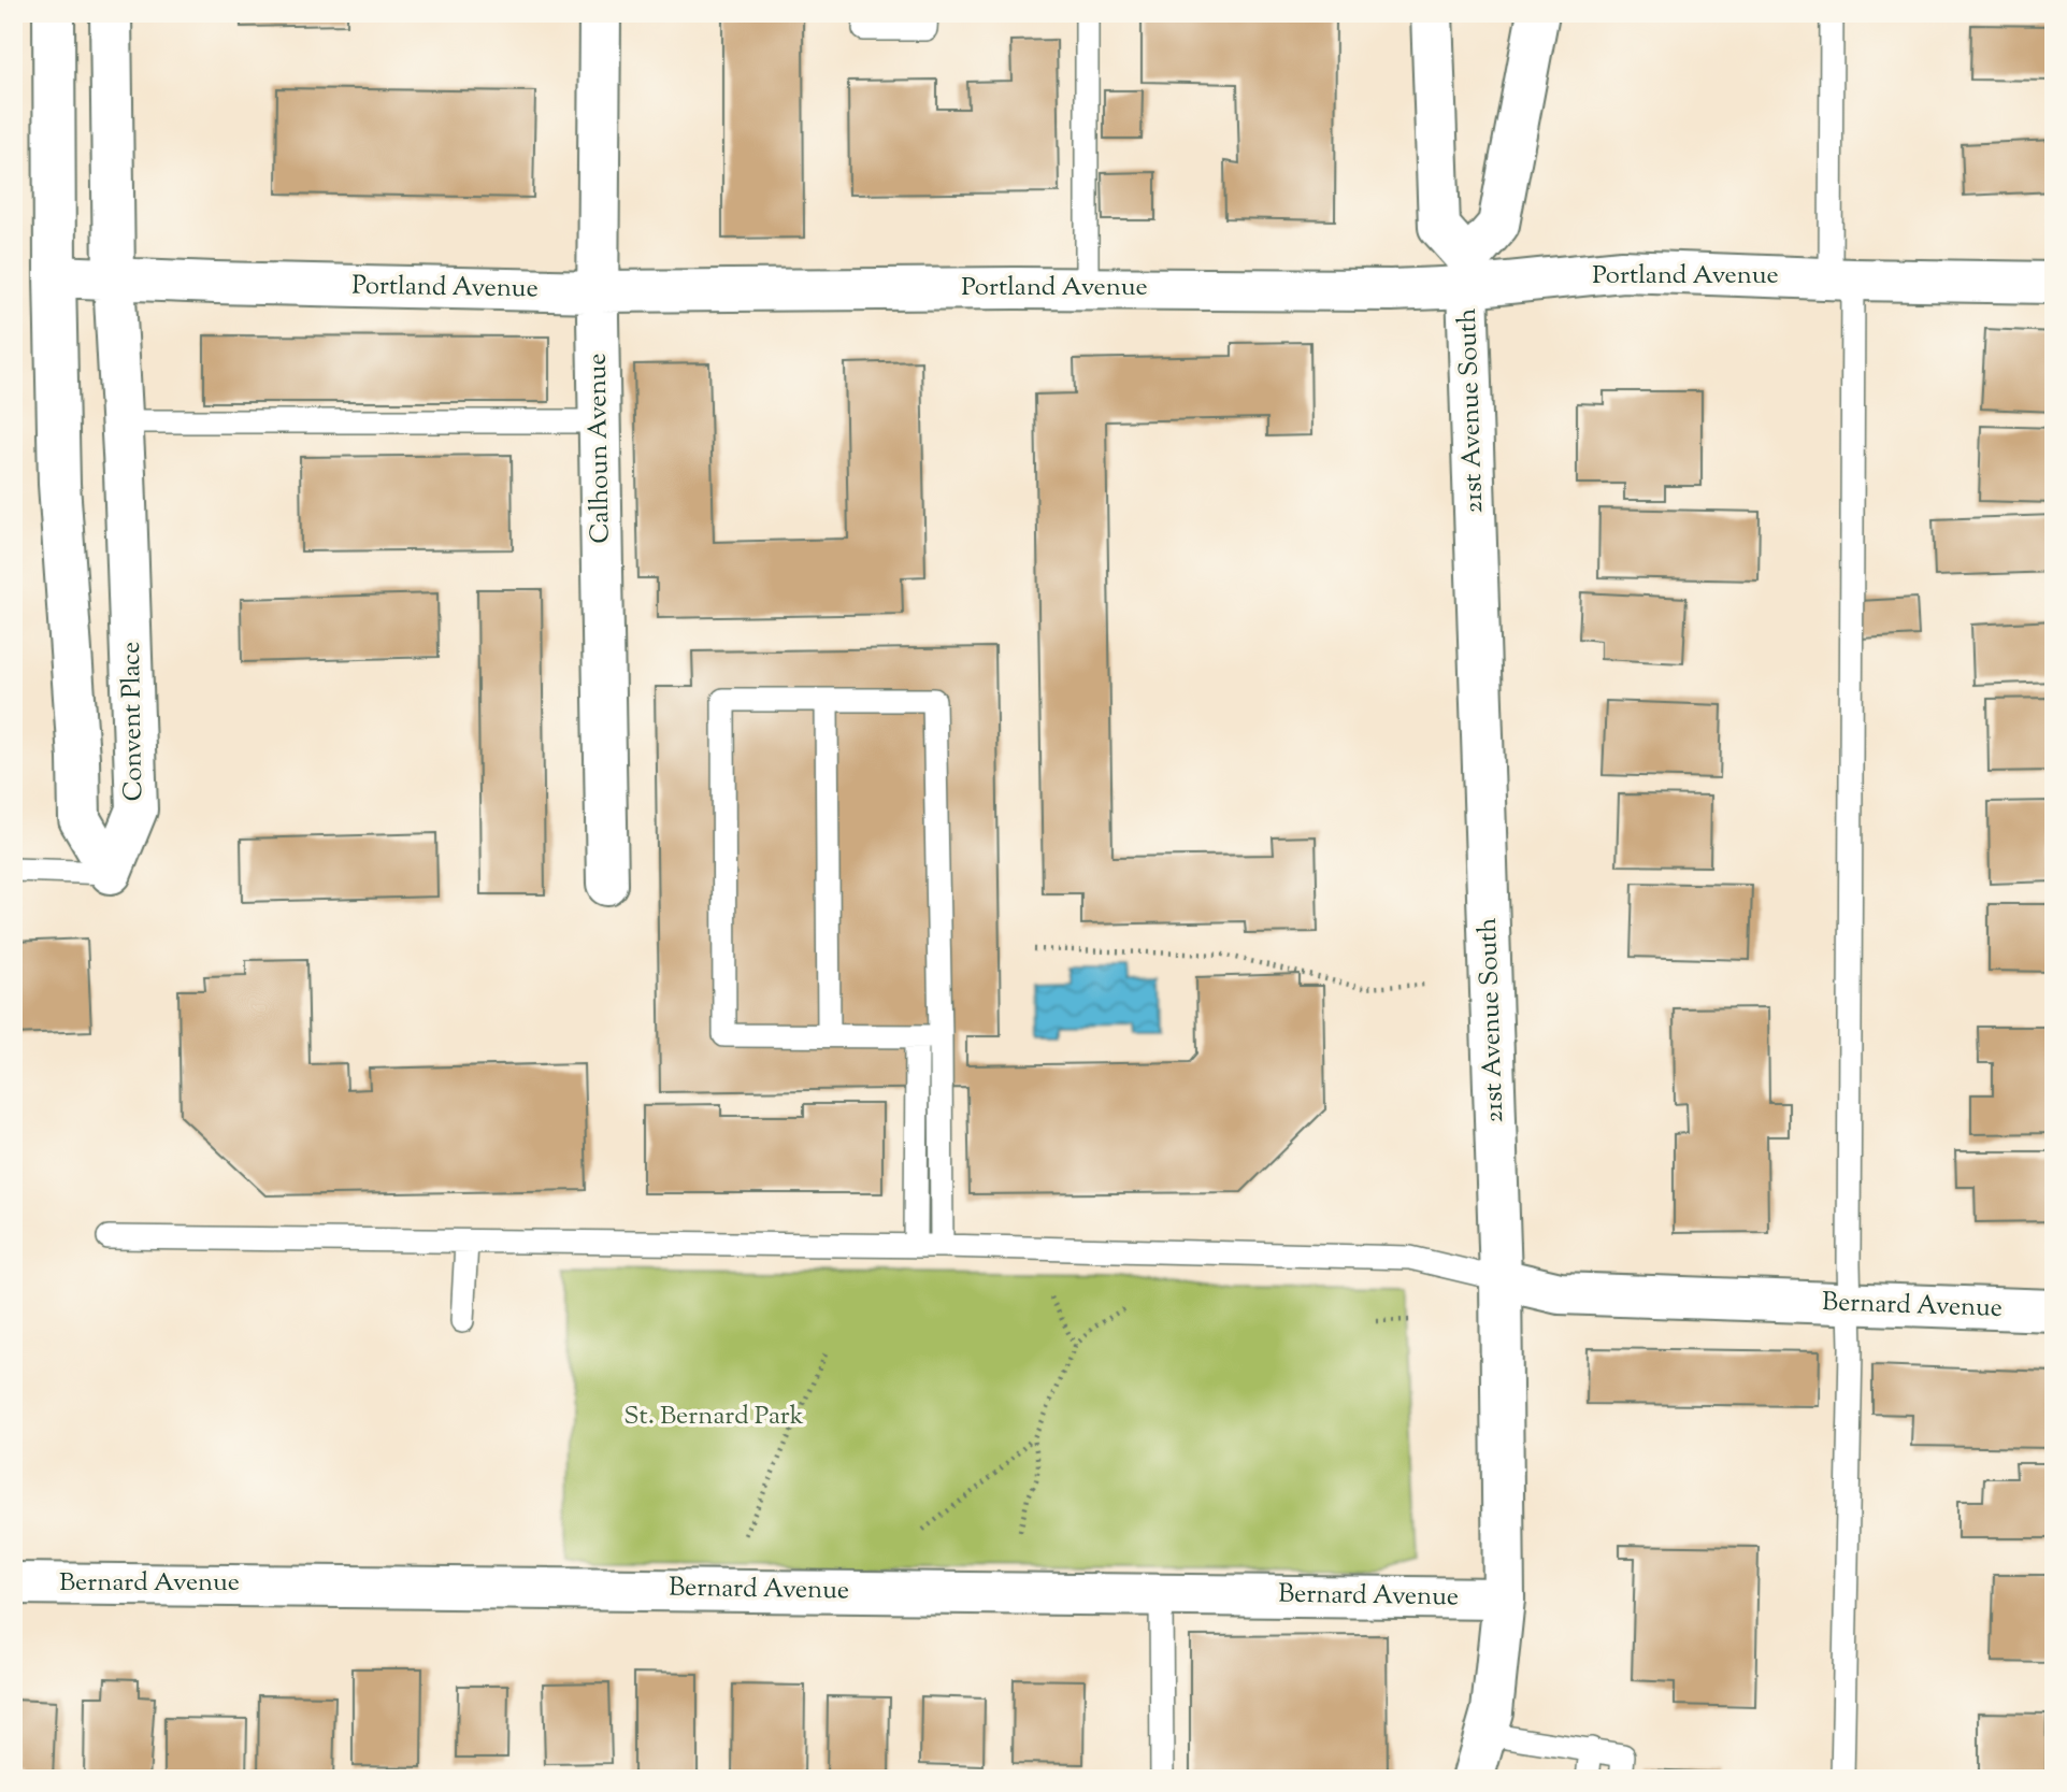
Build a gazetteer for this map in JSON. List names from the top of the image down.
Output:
{
  "streets": {
    "street": [
      "Portland Avenue",
      "21st Avenue South",
      "Calhoun Avenue",
      "Convent Place",
      "Bernard Avenue"
    ]
  },
  "crossings": [
    ["Portland Avenue", "21st Avenue South"],
    ["Portland Avenue", "Calhoun Avenue"],
    ["Portland Avenue", "Convent Place"],
    ["21st Avenue South", "Bernard Avenue"]
  ],
  "parks": ["St. Bernard Park"]
}
